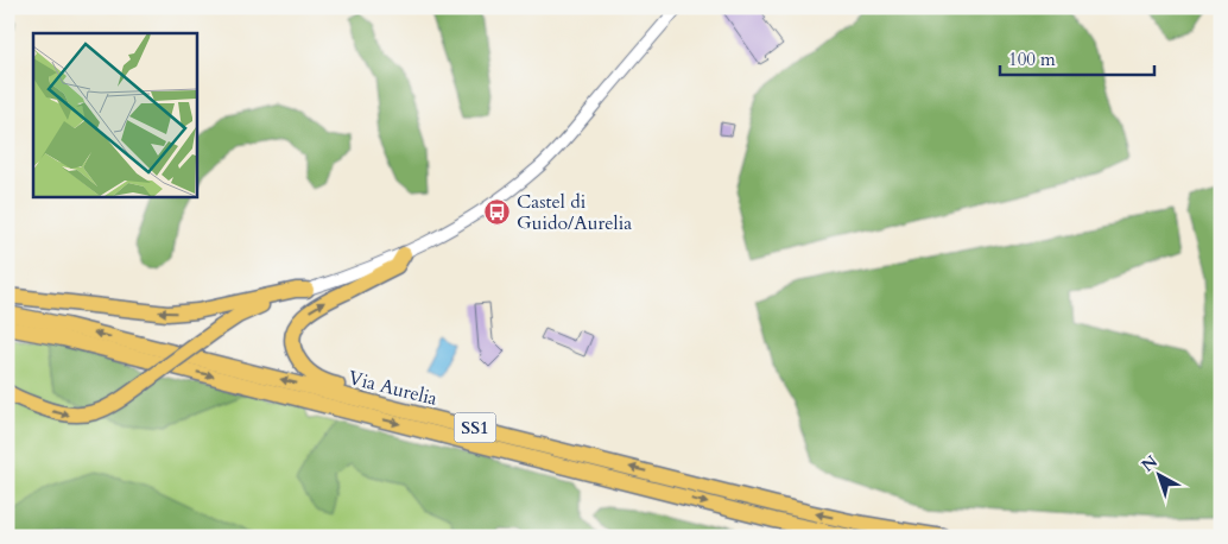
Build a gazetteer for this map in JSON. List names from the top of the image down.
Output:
{
  "streets": {
    "highway": ["Via Aurelia", "SS1"]
  },
  "places": {
    "bus stop": ["Castel di Guido/Aurelia"]
  },
  "scale_bar": "100 m",
  "north": "top left"
}
